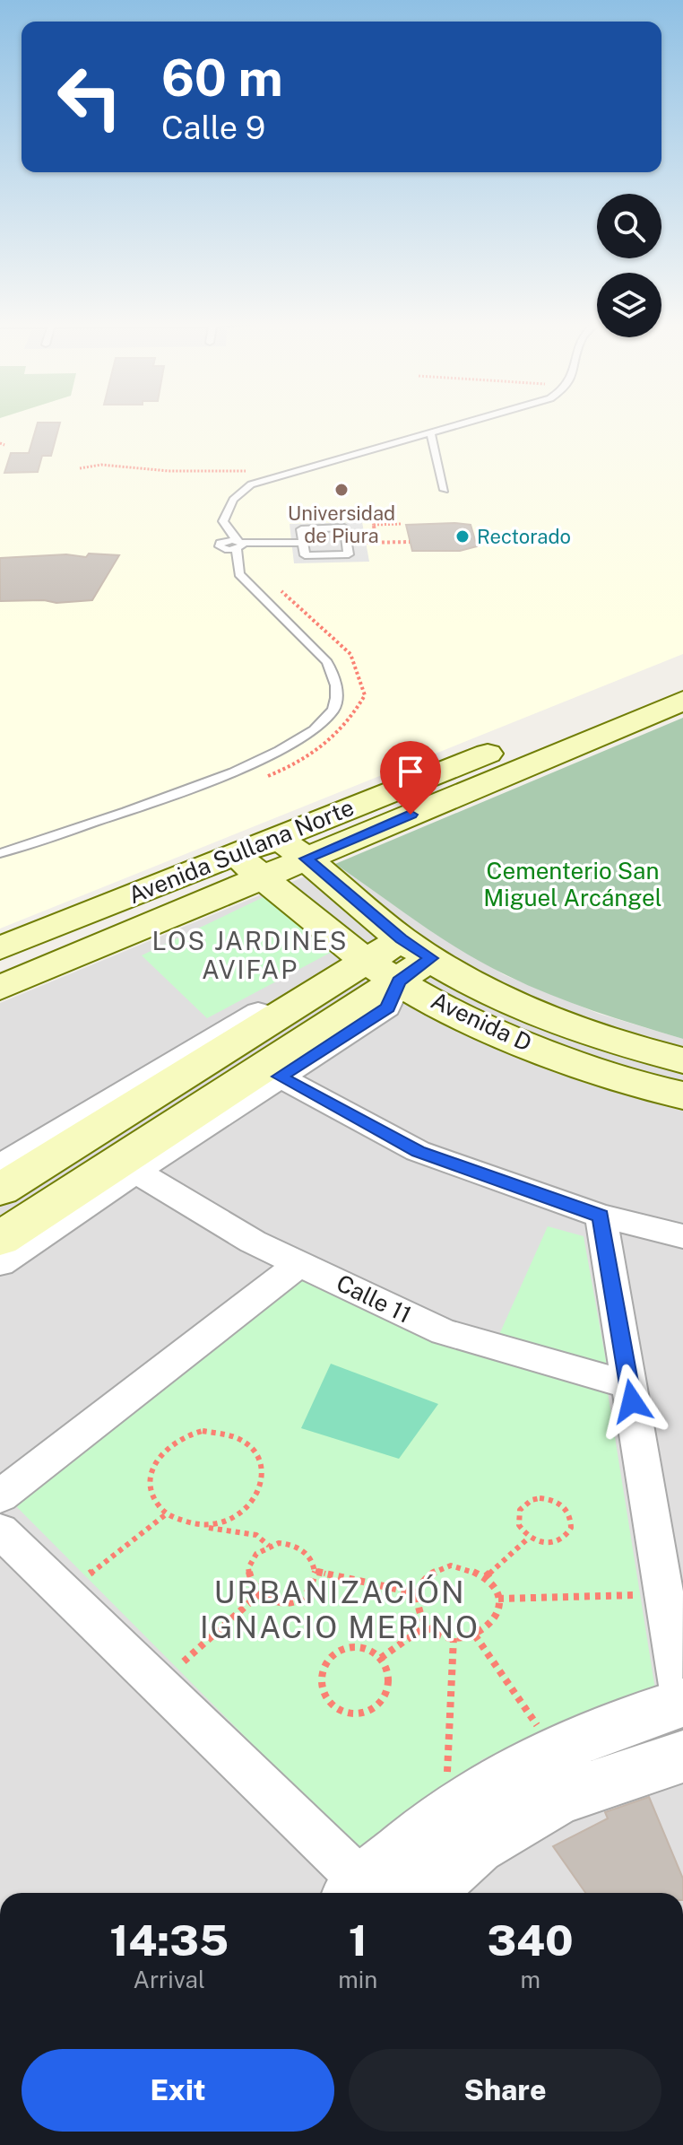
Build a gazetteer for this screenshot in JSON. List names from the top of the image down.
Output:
{
  "streets": {
    "main road": ["Avenida Sullana Norte", "Avenida D"],
    "street": ["Calle 11"]
  },
  "crossings": [
    ["Avenida Sullana Norte", "Avenida D"]
  ],
  "districts": ["LOS JARDINES AVIFAP", "URBANIZACIÓN IGNACIO MERINO"],
  "parks": ["Cementerio San Miguel Arcángel"],
  "places": ["Universidad de Piura", "Rectorado"],
  "page": {
    "turn": ["60 m", "Calle 9"],
    "eta": [
      "14:35",
      "Arrival",
      "1",
      "min",
      "340",
      "m"
    ],
    "buttons": ["Exit", "Share"]
  }
}
